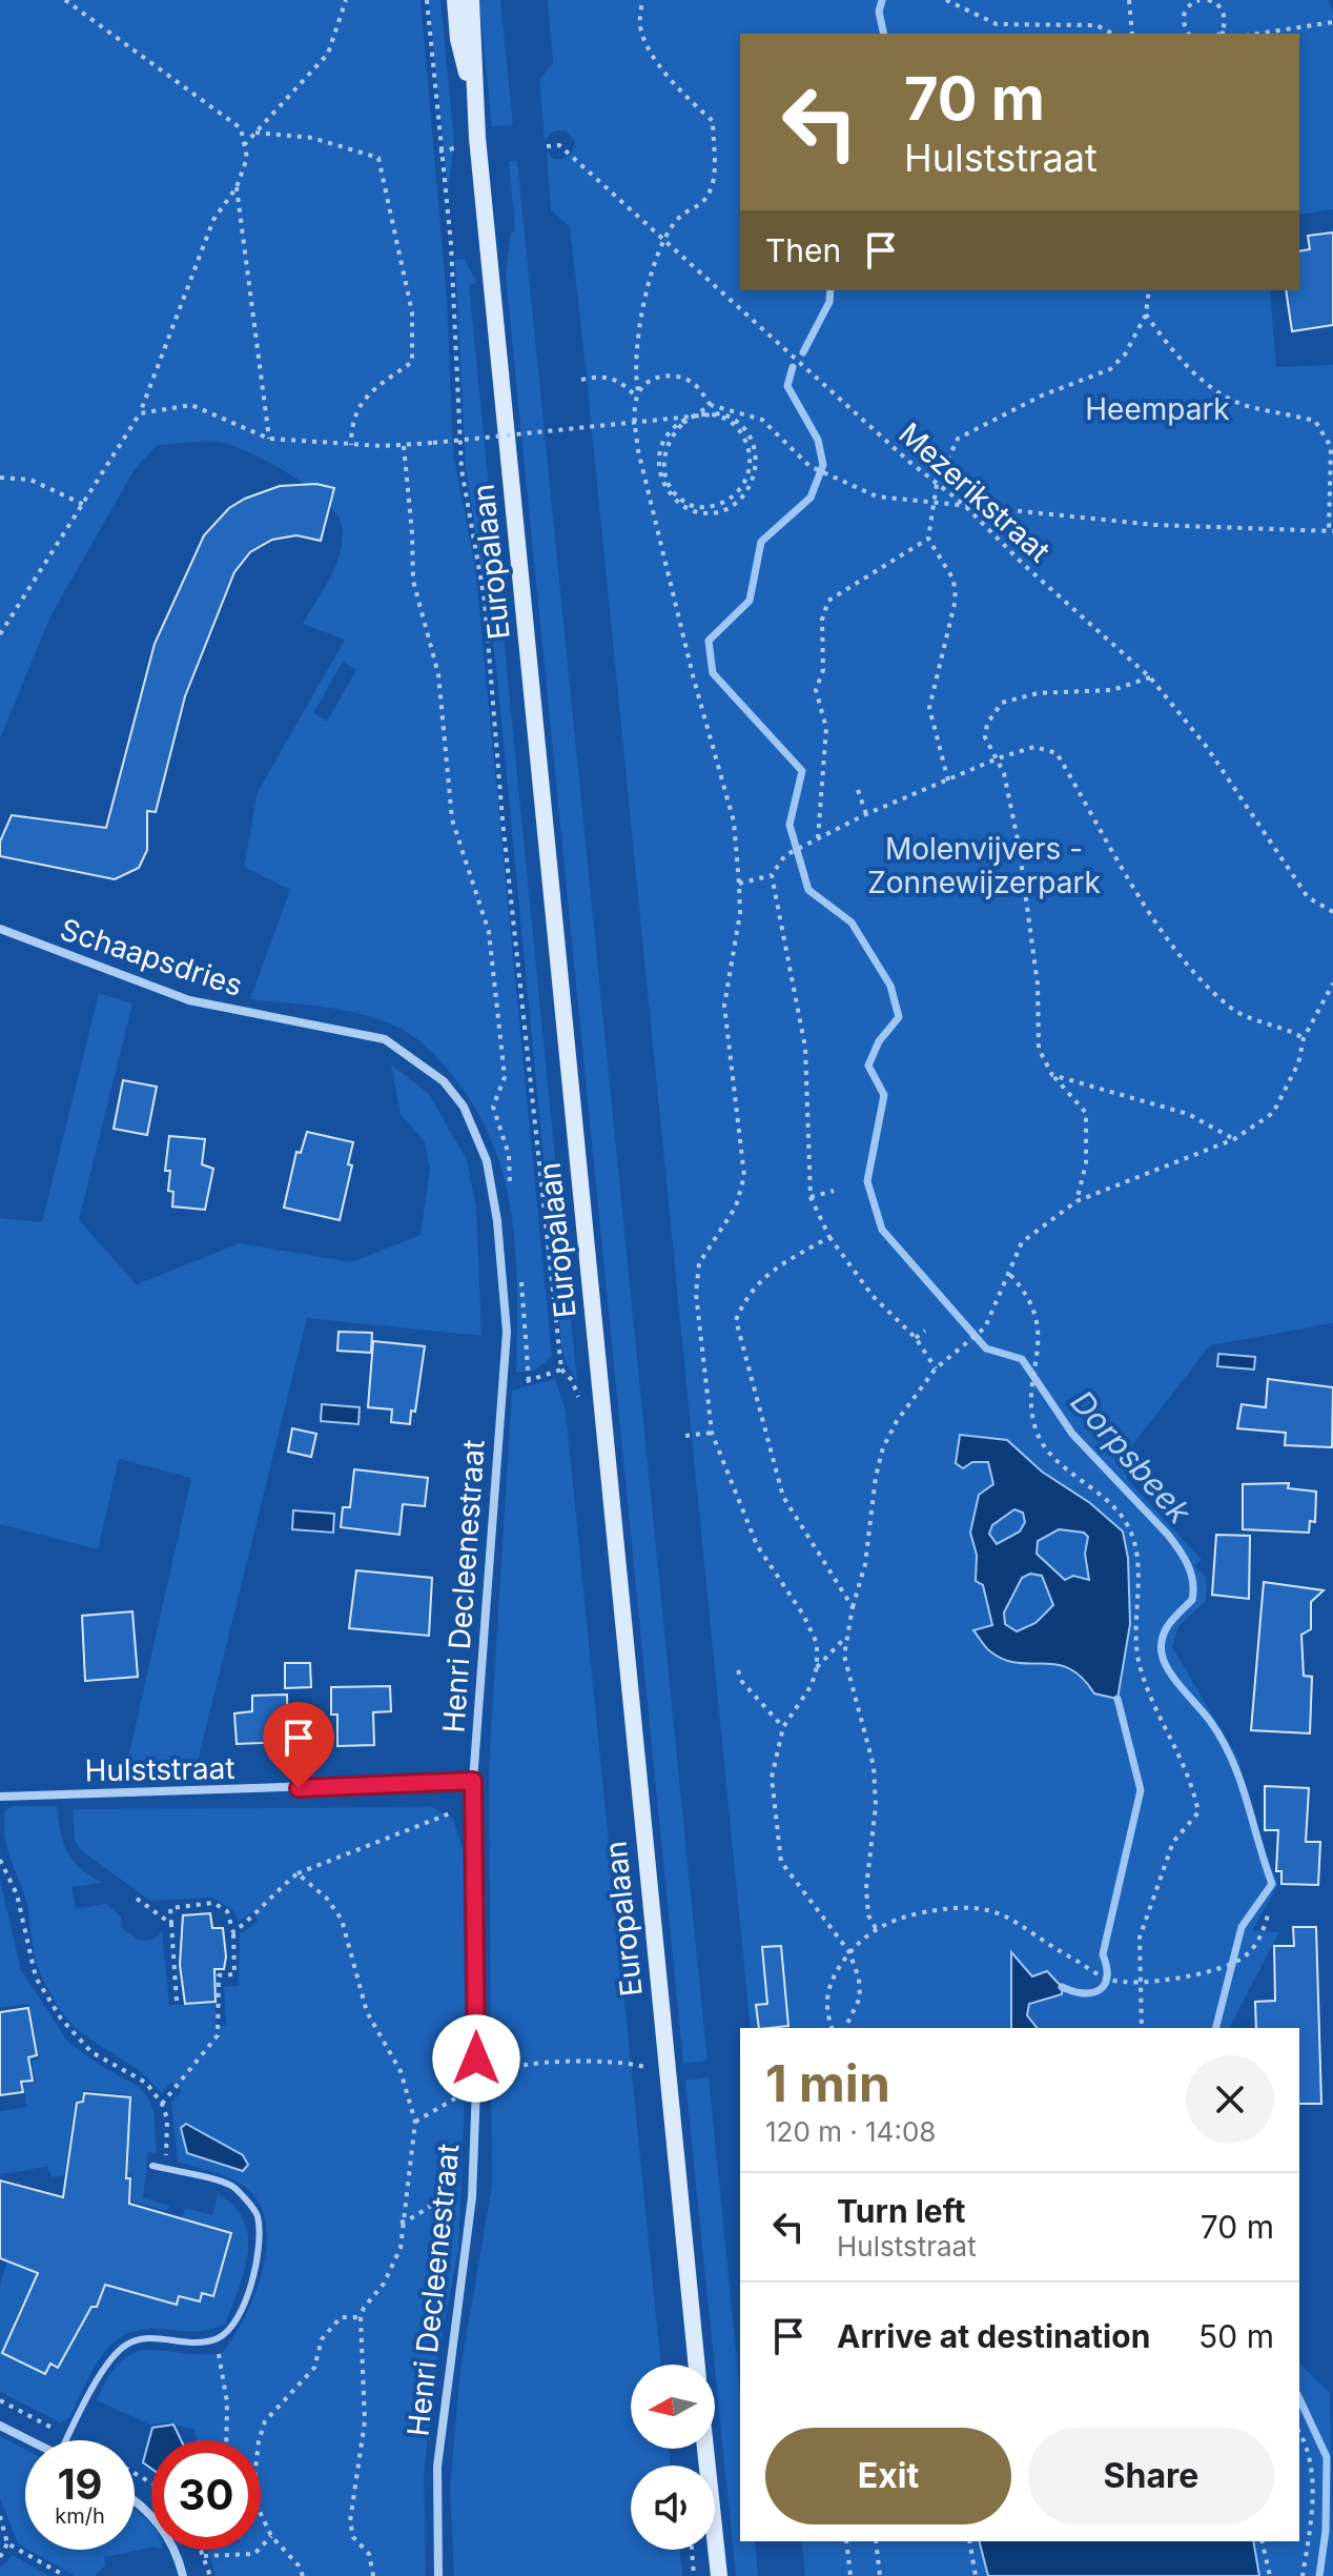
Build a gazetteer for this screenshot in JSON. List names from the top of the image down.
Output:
{
  "streets": {
    "main road": ["Europalaan"],
    "street": ["Schaapsdries", "Henri Decleenestraat", "Hulststraat"],
    "path": ["Mezerikstraat"]
  },
  "crossings": [
    ["Schaapsdries", "Henri Decleenestraat"],
    ["Henri Decleenestraat", "Hulststraat"]
  ],
  "water": ["Dorpsbeek"],
  "parks": ["Heempark", "Molenvijvers - Zonnewijzerpark"],
  "north": "left",
  "page": {
    "turn": ["70 m", "Hulststraat"],
    "then": "Then",
    "heading": ["1 min", "120 m · 14:08"],
    "list": [
      {
        "name": "Turn left",
        "note": "Hulststraat",
        "value": "70 m"
      },
      {
        "name": "Arrive at destination",
        "value": "50 m"
      }
    ],
    "buttons": ["Exit", "Share"],
    "speed": "19 km/h",
    "limit": "30"
  }
}
